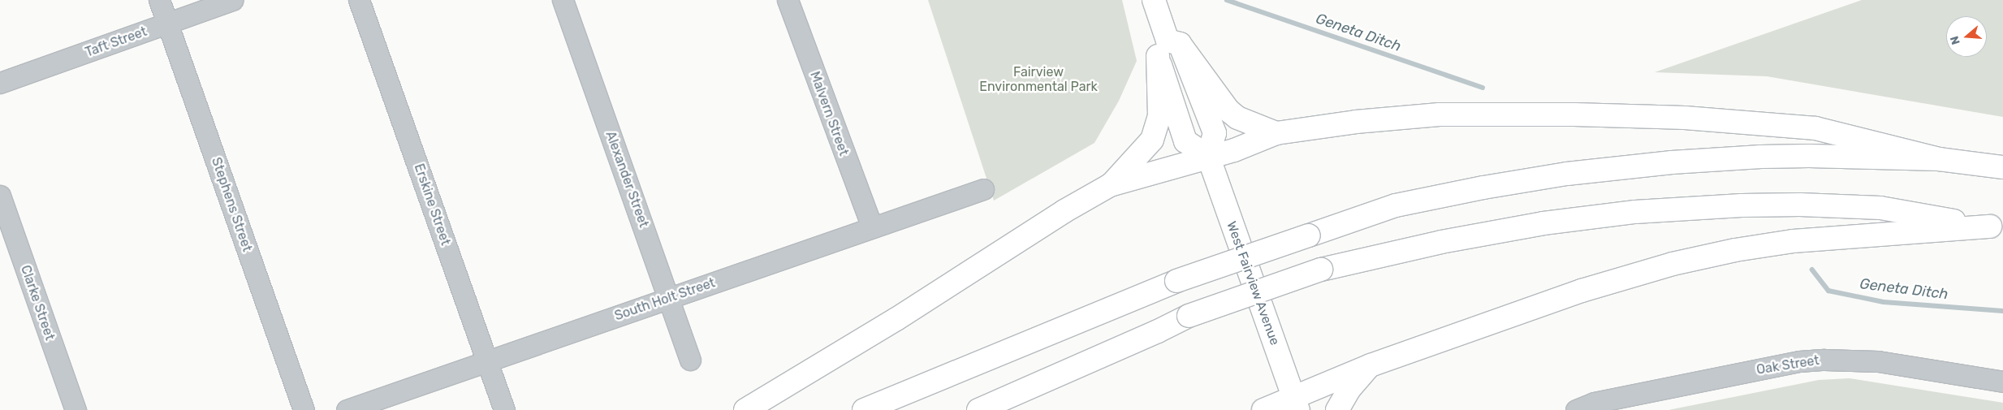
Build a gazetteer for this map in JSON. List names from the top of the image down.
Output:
{
  "streets": {
    "main road": ["West Fairview Avenue"],
    "street": [
      "Taft Street",
      "Malvern Street",
      "Alexander Street",
      "Stephens Street",
      "Erskine Street",
      "South Holt Street",
      "Clarke Street",
      "Oak Street"
    ]
  },
  "crossings": [
    ["Taft Street", "Stephens Street"],
    ["Malvern Street", "South Holt Street"],
    ["Alexander Street", "South Holt Street"],
    ["Erskine Street", "South Holt Street"]
  ],
  "water": ["Geneta Ditch"],
  "parks": ["Fairview Environmental Park"],
  "north": "left"
}
